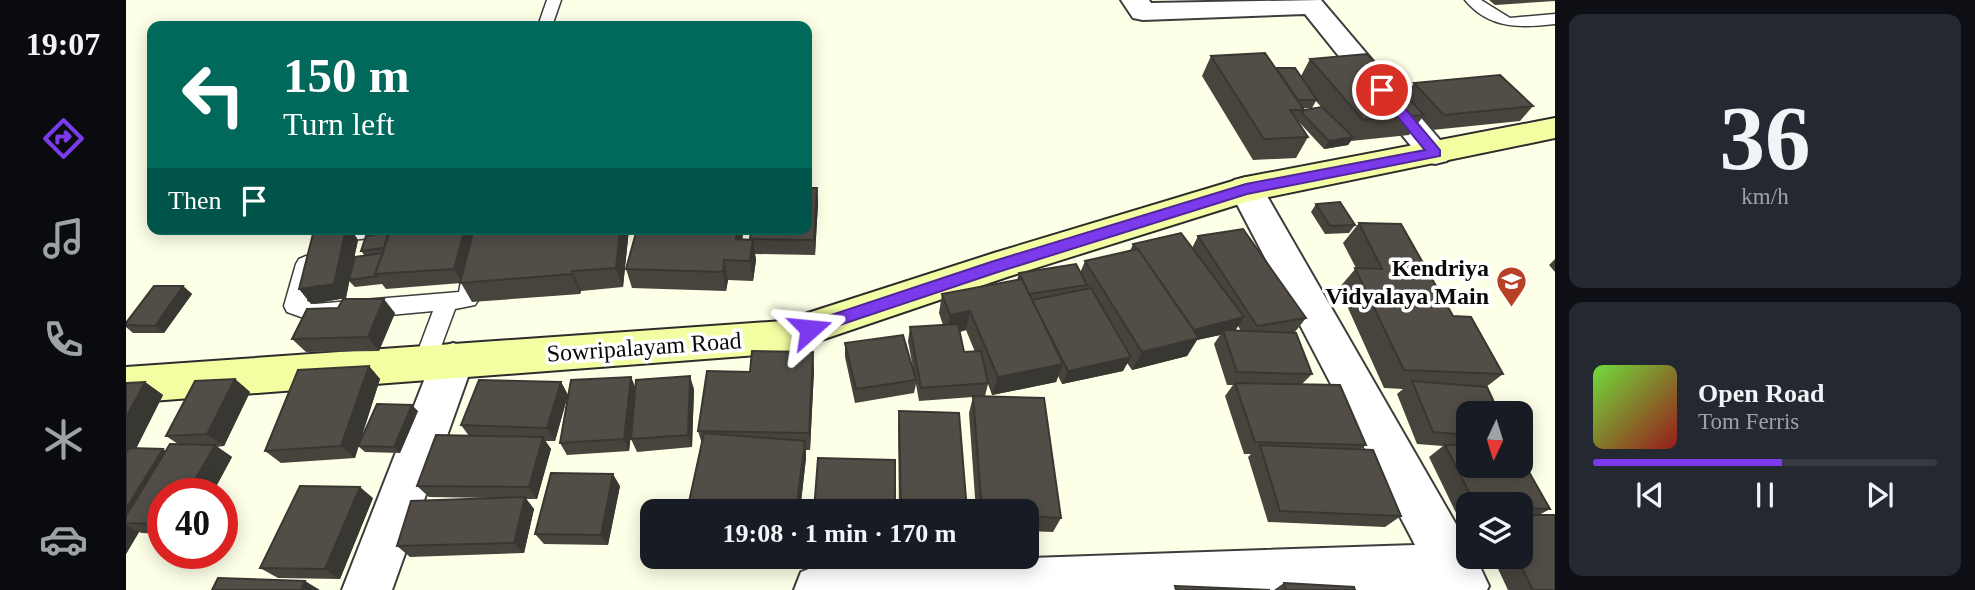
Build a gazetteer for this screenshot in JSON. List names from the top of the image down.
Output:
{
  "streets": {
    "street": ["Sowripalayam Road"]
  },
  "places": {
    "school or university": ["Kendriya Vidyalaya Main"]
  },
  "north": "bottom",
  "page": {
    "tabs": "19:07",
    "tile": ["36", "km/h"],
    "turn": ["150 m", "Turn left"],
    "then": "Then",
    "song": ["Open Road", "Tom Ferris"],
    "limit": "40",
    "trip": "19:08 · 1 min · 170 m"
  }
}
